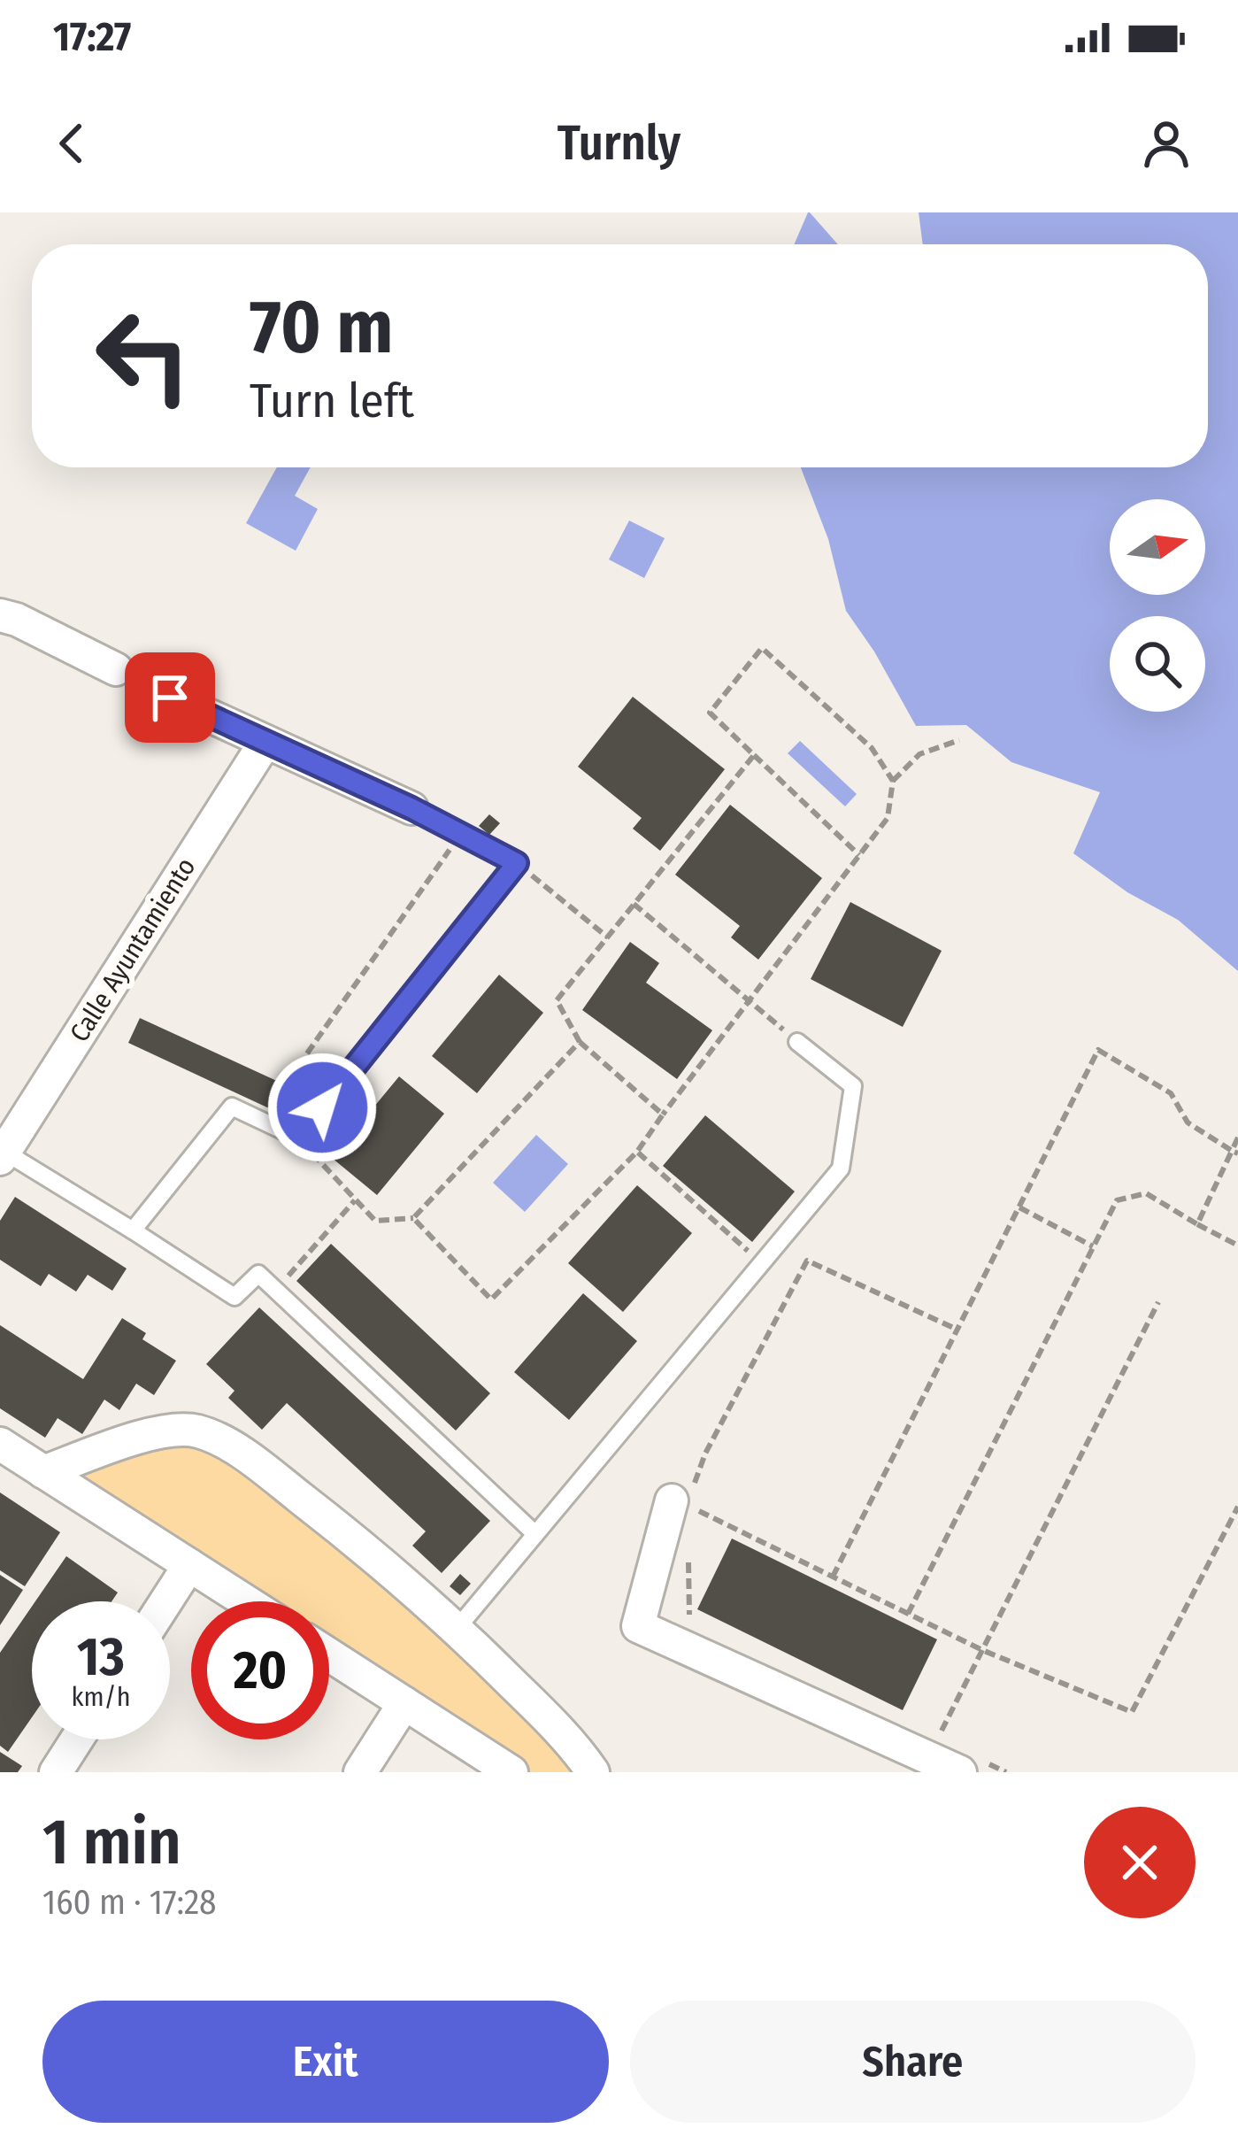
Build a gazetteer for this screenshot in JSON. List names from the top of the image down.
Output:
{
  "streets": {
    "street": ["Calle Ayuntamiento"]
  },
  "north": "right",
  "page": {
    "status": "17:27",
    "header": "Turnly",
    "turn": ["70 m", "Turn left"],
    "speed": "13 km/h",
    "limit": "20",
    "heading": ["1 min", "160 m · 17:28"],
    "buttons": ["Exit", "Share"]
  }
}
